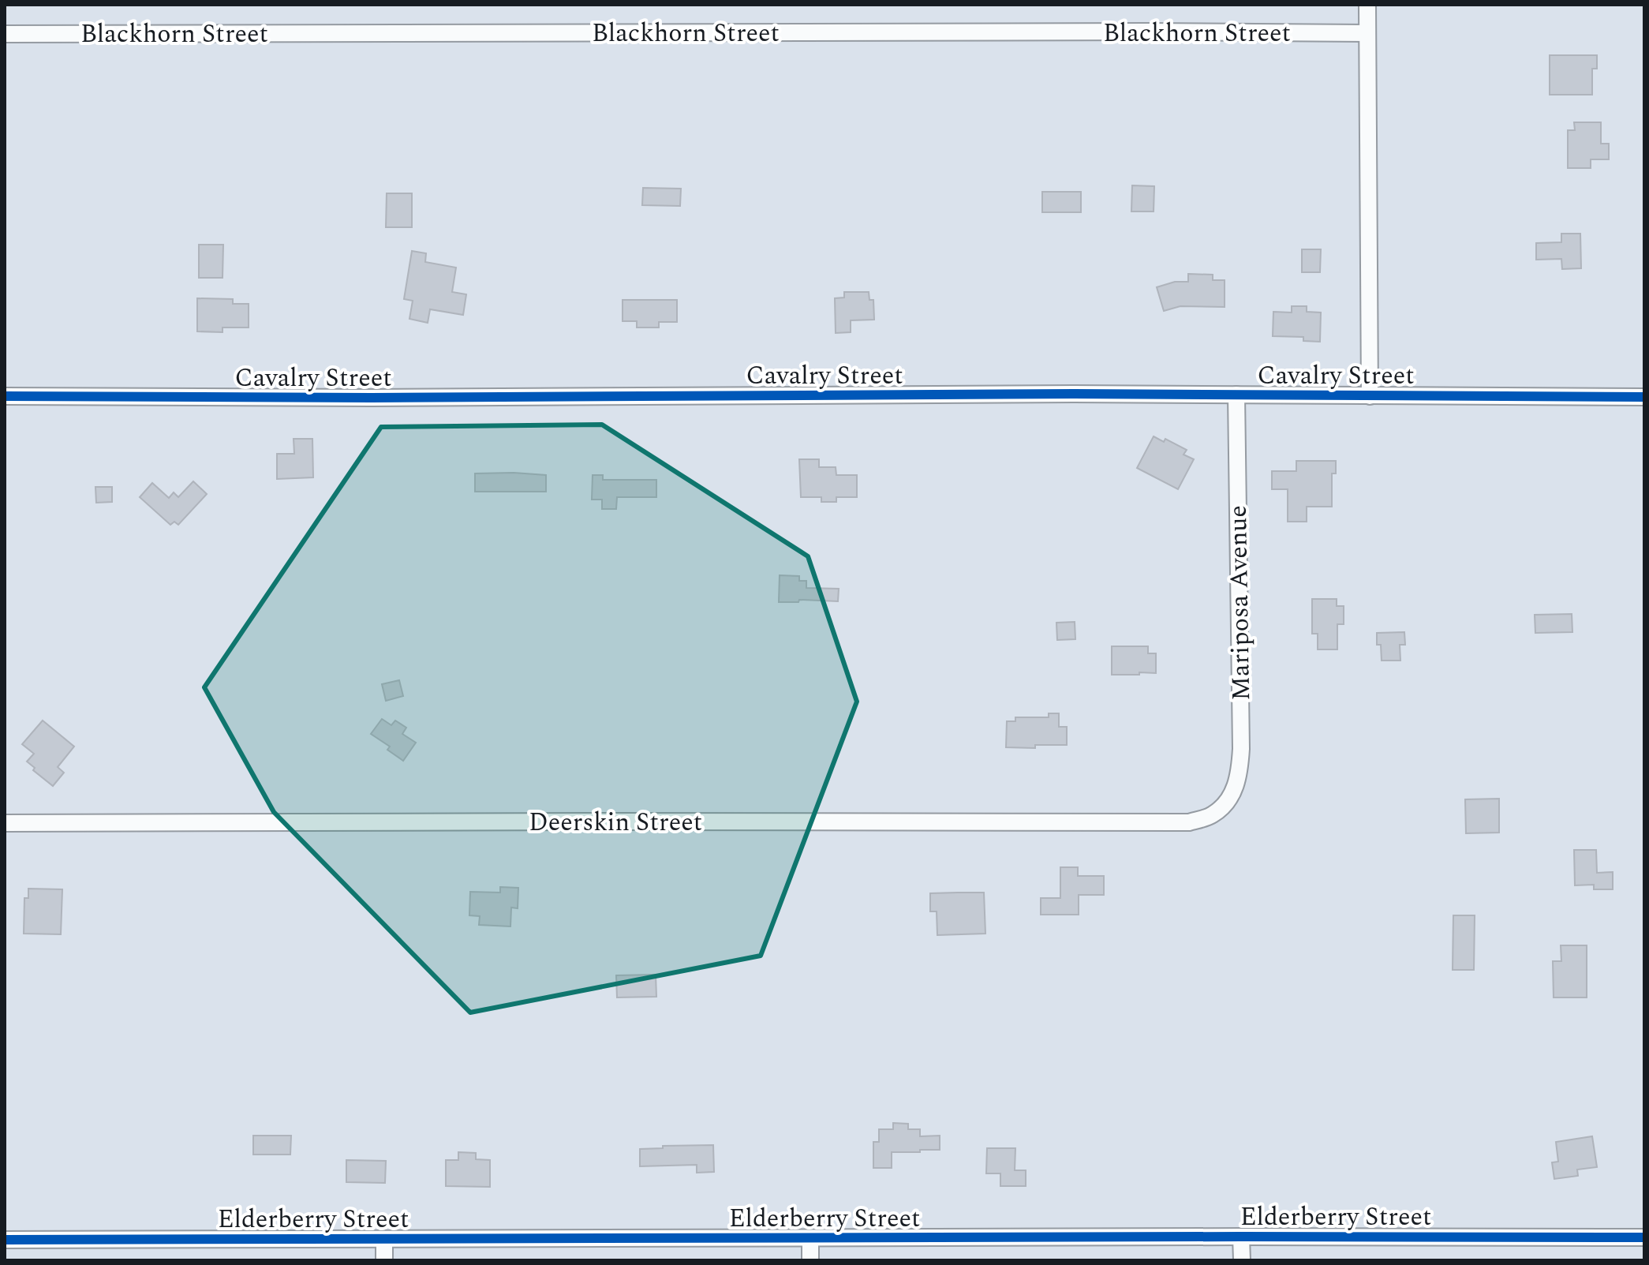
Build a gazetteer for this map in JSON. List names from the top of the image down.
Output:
{
  "streets": {
    "street": [
      "Blackhorn Street",
      "Cavalry Street",
      "Mariposa Avenue",
      "Deerskin Street",
      "Elderberry Street"
    ]
  },
  "crossings": [
    ["Cavalry Street", "Mariposa Avenue"],
    ["Mariposa Avenue", "Deerskin Street"]
  ]
}
